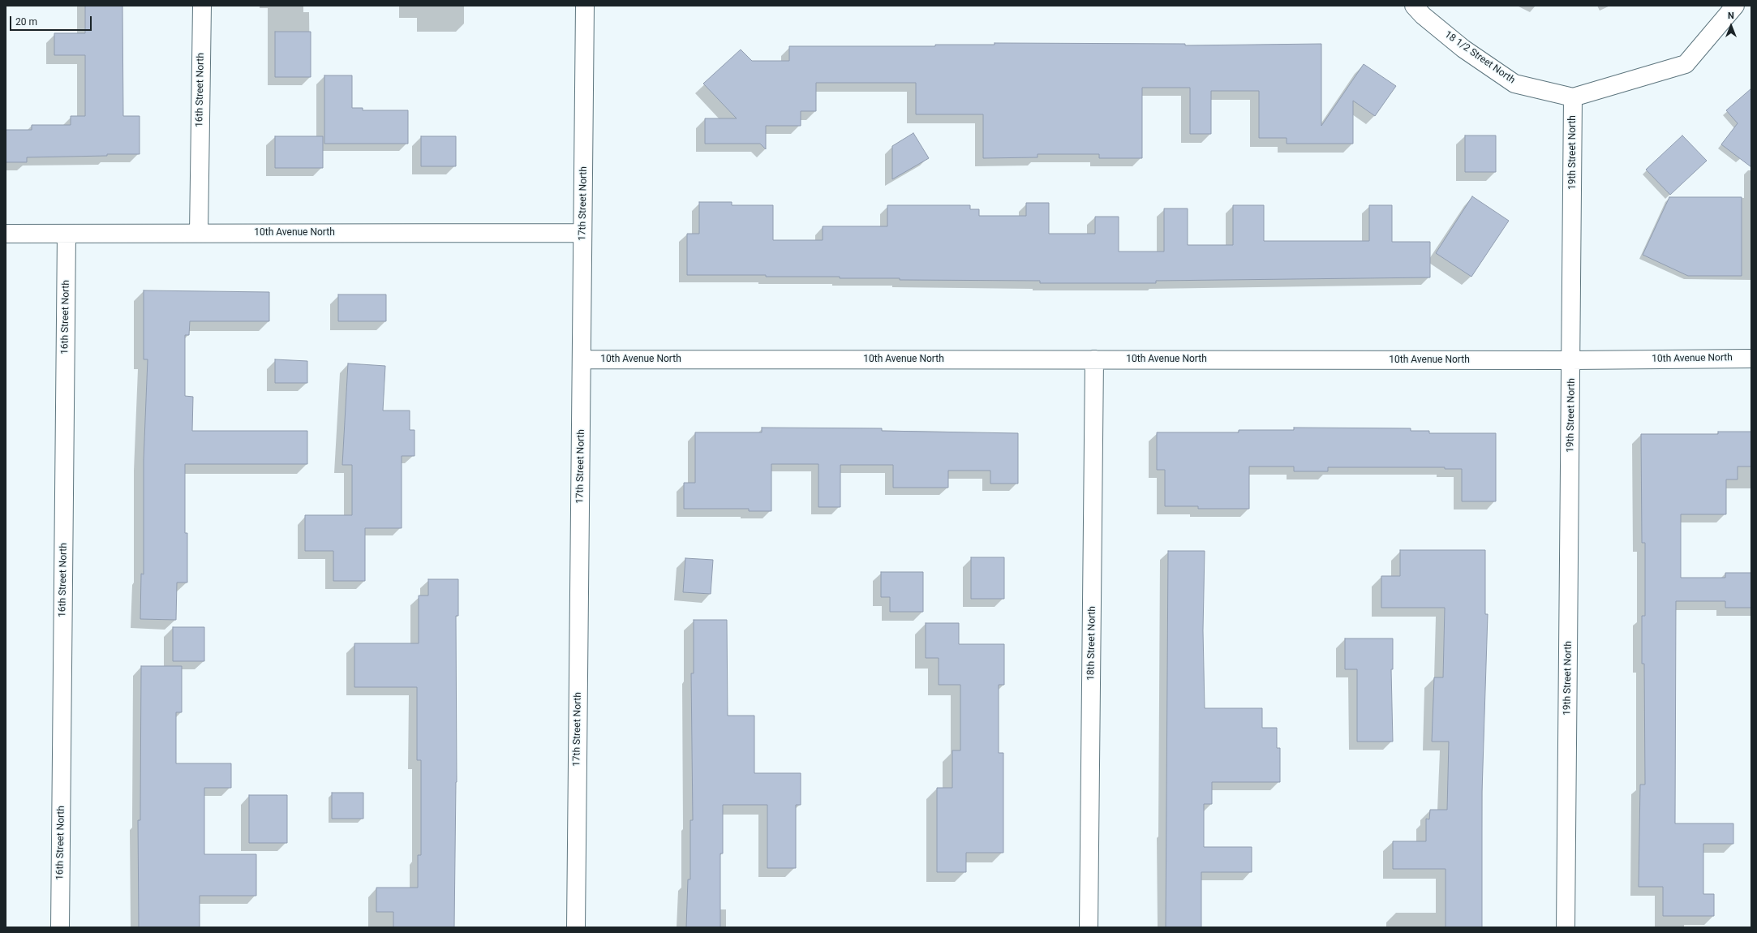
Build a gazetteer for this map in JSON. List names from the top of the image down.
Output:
{
  "streets": {
    "street": [
      "18 1/2 Street North",
      "16th Street North",
      "19th Street North",
      "17th Street North",
      "10th Avenue North",
      "18th Street North"
    ]
  },
  "crossings": [
    ["18 1/2 Street North", "19th Street North"],
    ["16th Street North", "10th Avenue North"],
    ["19th Street North", "10th Avenue North"],
    ["17th Street North", "10th Avenue North"],
    ["10th Avenue North", "18th Street North"]
  ],
  "scale_bar": "20 m",
  "north": "top"
}
